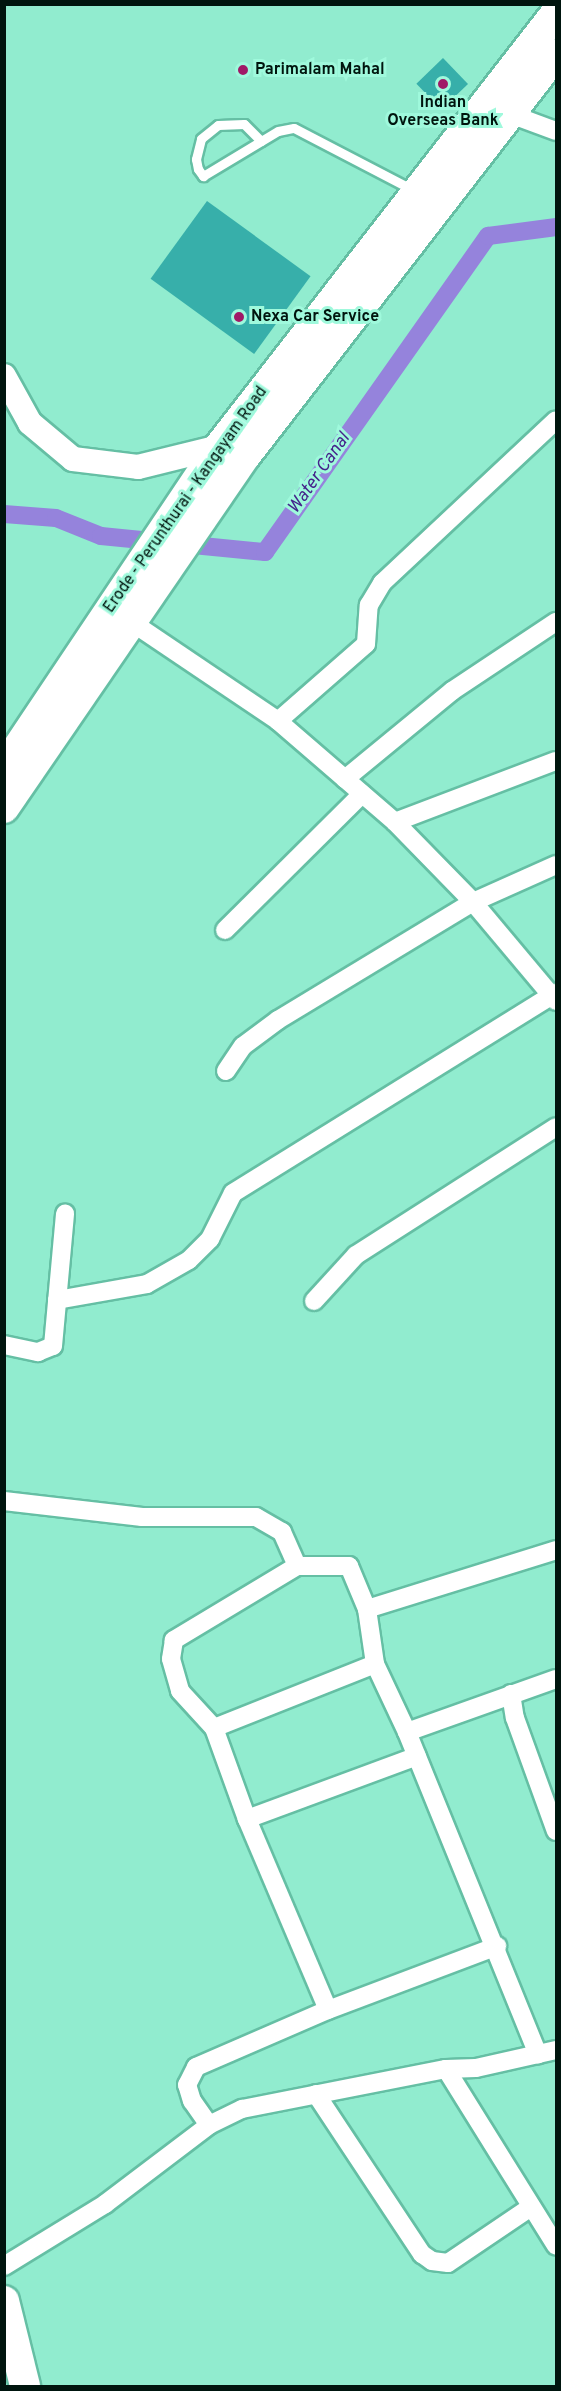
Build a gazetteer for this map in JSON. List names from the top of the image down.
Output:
{
  "streets": {
    "main road": ["Erode - Perunthurai - Kangayam Road"]
  },
  "water": ["Water Canal"],
  "places": ["Parimalam Mahal", "Indian Overseas Bank", "Nexa Car Service"]
}
